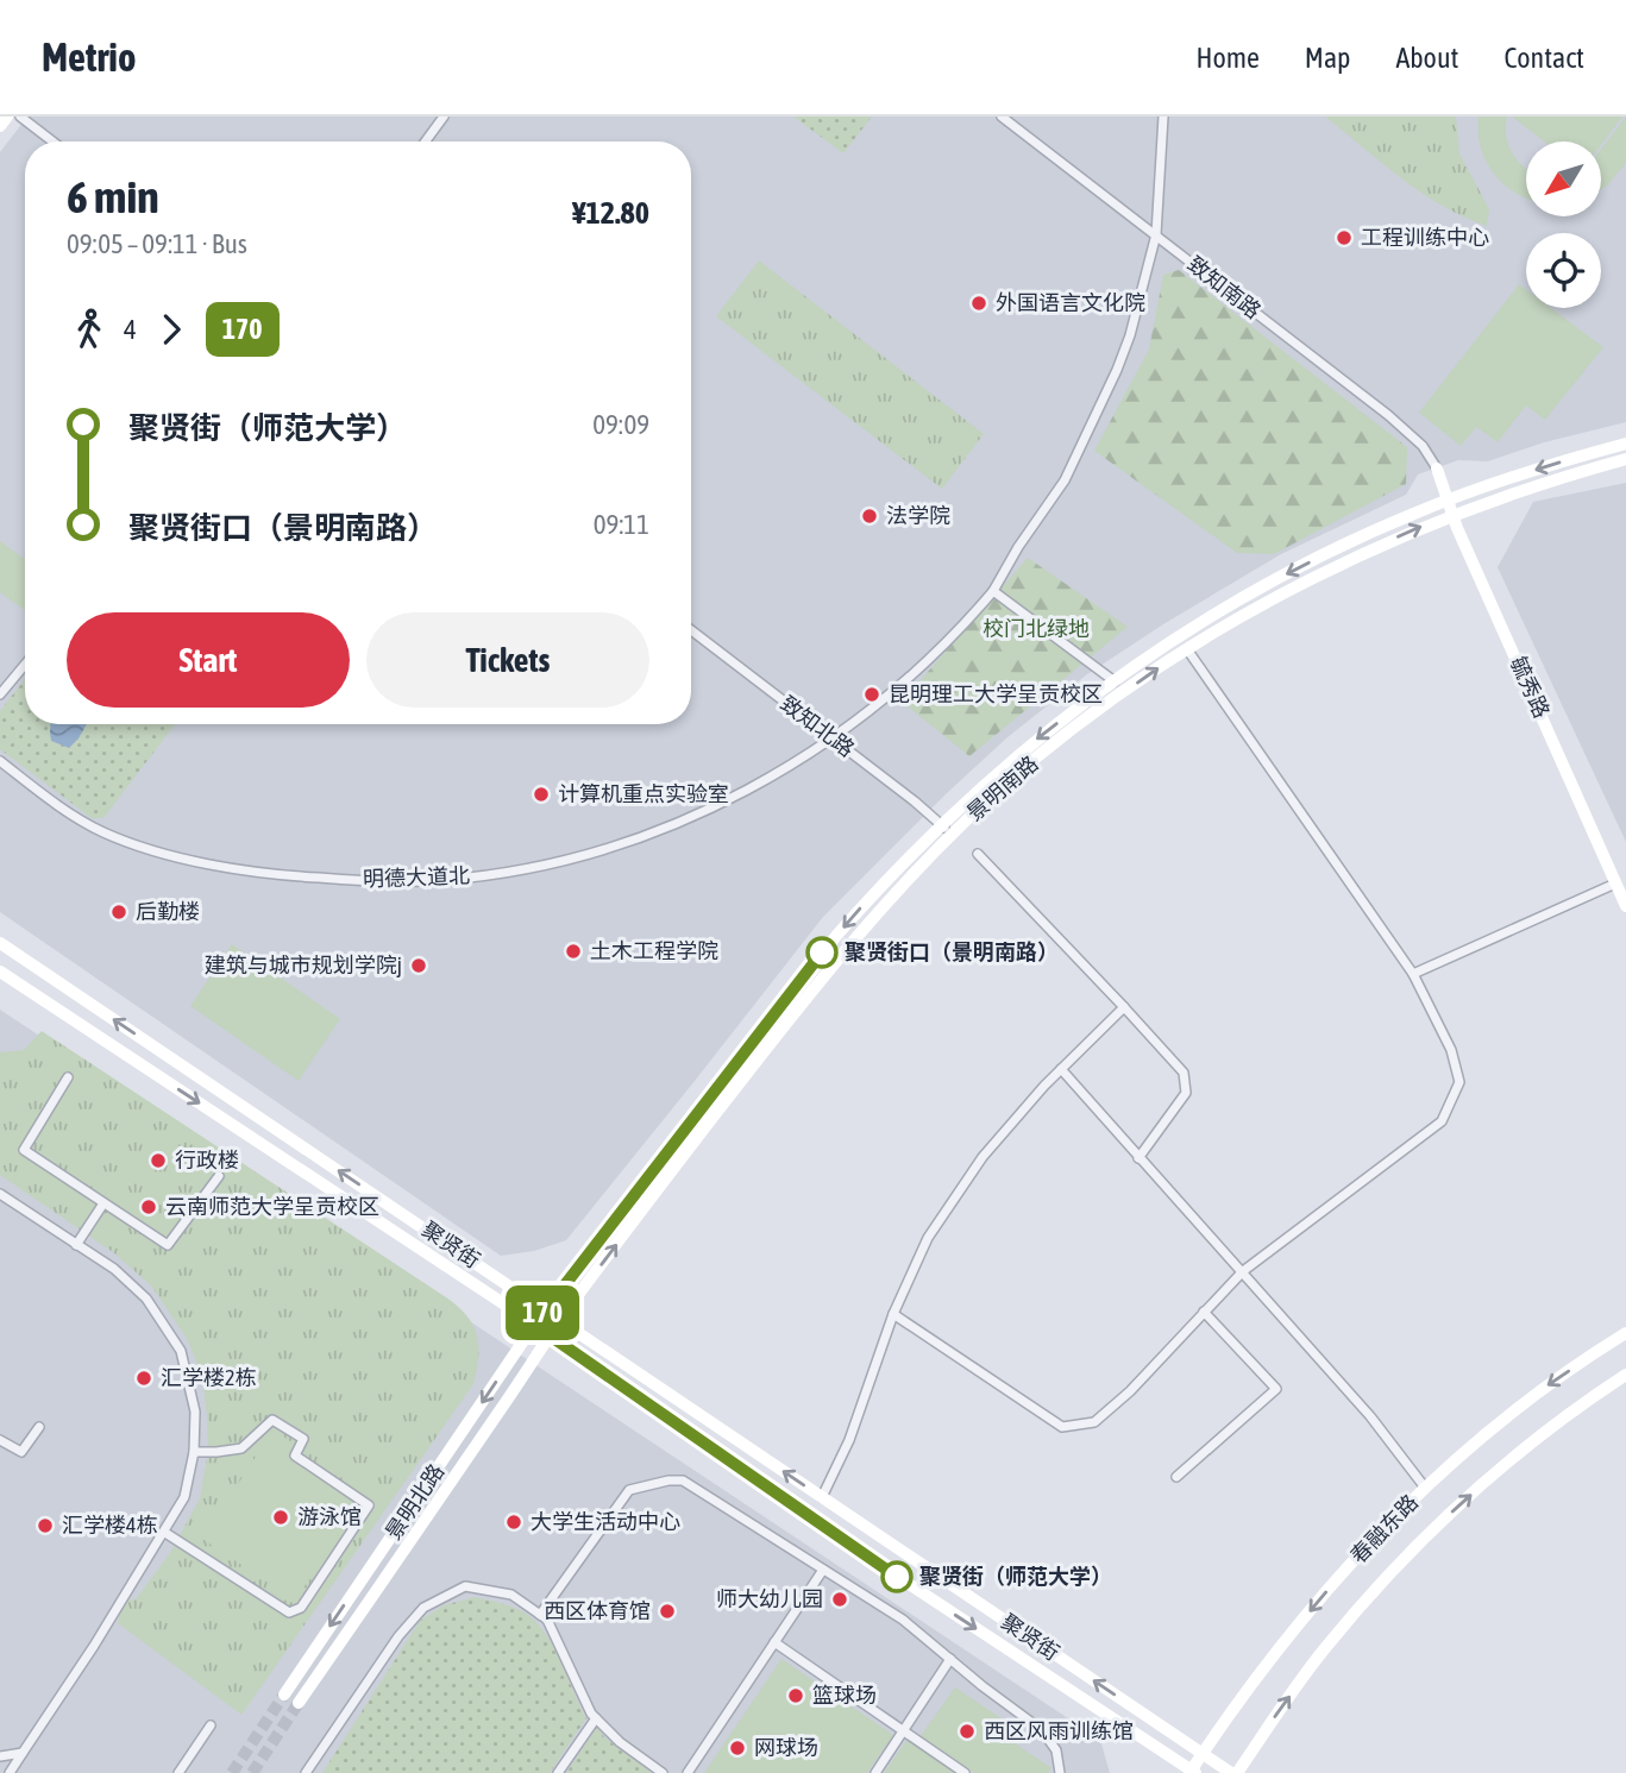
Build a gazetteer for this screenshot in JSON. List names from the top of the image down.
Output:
{
  "streets": {
    "main road": [
      "毓秀路",
      "景明南路",
      "聚贤街",
      "景明北路",
      "春融东路"
    ],
    "street": ["致知南路", "致知北路", "明德大道北"]
  },
  "crossings": [
    ["致知南路", "毓秀路"],
    ["致知南路", "明德大道北"],
    ["毓秀路", "景明南路"],
    ["致知北路", "景明南路"],
    ["致知北路", "明德大道北"],
    ["景明南路", "聚贤街"],
    ["景明南路", "景明北路"],
    ["聚贤街", "景明北路"],
    ["聚贤街", "春融东路"]
  ],
  "parks": ["校门北绿地"],
  "places": [
    "工程训练中心",
    "外国语言文化院",
    "法学院",
    "昆明理工大学呈贡校区",
    "计算机重点实验室",
    "后勤楼",
    "土木工程学院",
    "聚贤街口（景明南路）",
    "建筑与城市规划学院j",
    "行政楼",
    "云南师范大学呈贡校区",
    "汇学楼2栋",
    "游泳馆",
    "大学生活动中心",
    "汇学楼4栋",
    "聚贤街（师范大学）",
    "师大幼儿园",
    "西区体育馆",
    "篮球场",
    "西区风雨训练馆",
    "网球场"
  ],
  "lines": ["bus line 170"],
  "north": "bottom left",
  "page": {
    "header": "Metrio",
    "nav": [
      "Home",
      "Map",
      "About",
      "Contact"
    ],
    "on_map": "170",
    "heading": ["6 min", "09:05 – 09:11 · Bus", "¥12.80"],
    "legs": ["4", "170"],
    "list": [
      {
        "name": "聚贤街（师范大学）",
        "value": "09:09"
      },
      {
        "name": "聚贤街口（景明南路）",
        "value": "09:11"
      }
    ],
    "buttons": ["Start", "Tickets"]
  }
}
